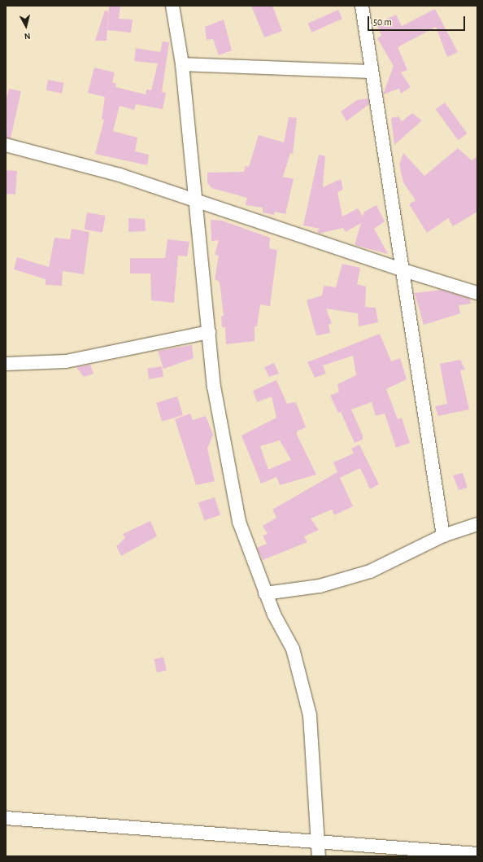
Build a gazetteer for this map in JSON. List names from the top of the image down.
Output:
{
  "scale_bar": "50 m",
  "north": "bottom"
}
